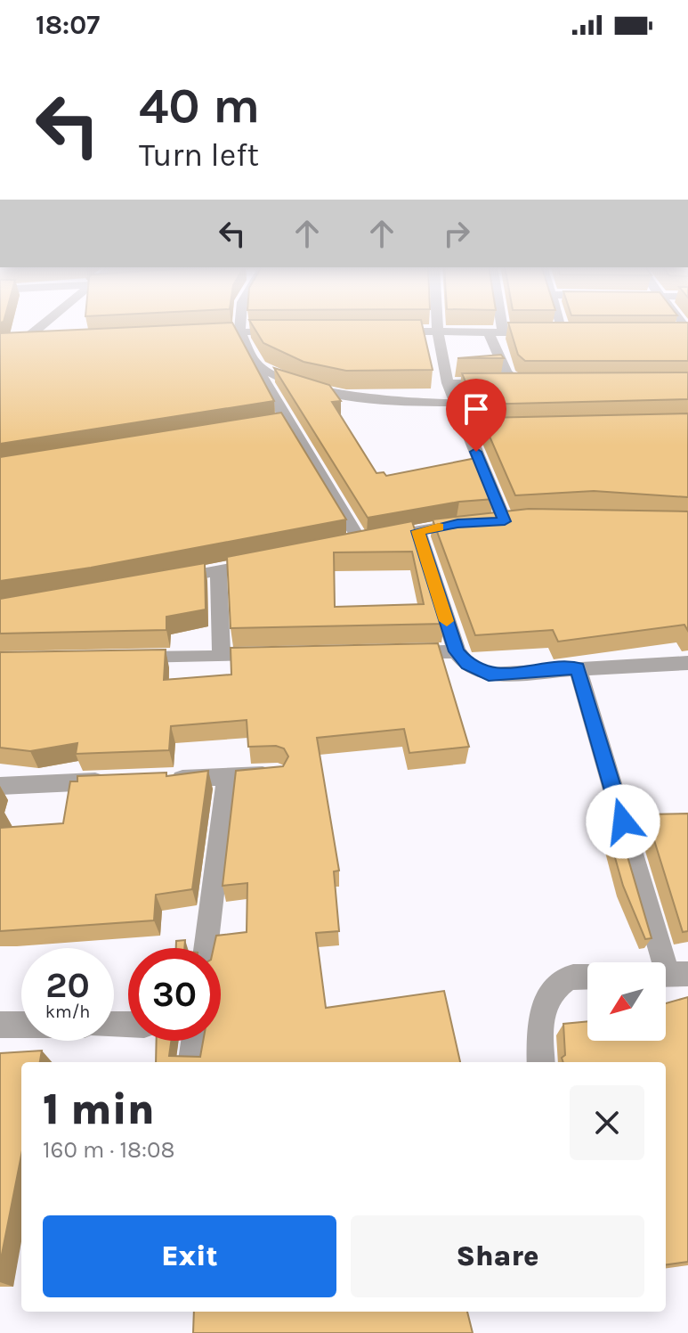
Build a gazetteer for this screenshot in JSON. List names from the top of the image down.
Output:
{
  "north": "bottom left",
  "page": {
    "status": "18:07",
    "turn": ["40 m", "Turn left"],
    "speed": "20 km/h",
    "limit": "30",
    "heading": ["1 min", "160 m · 18:08"],
    "buttons": ["Exit", "Share"]
  }
}
